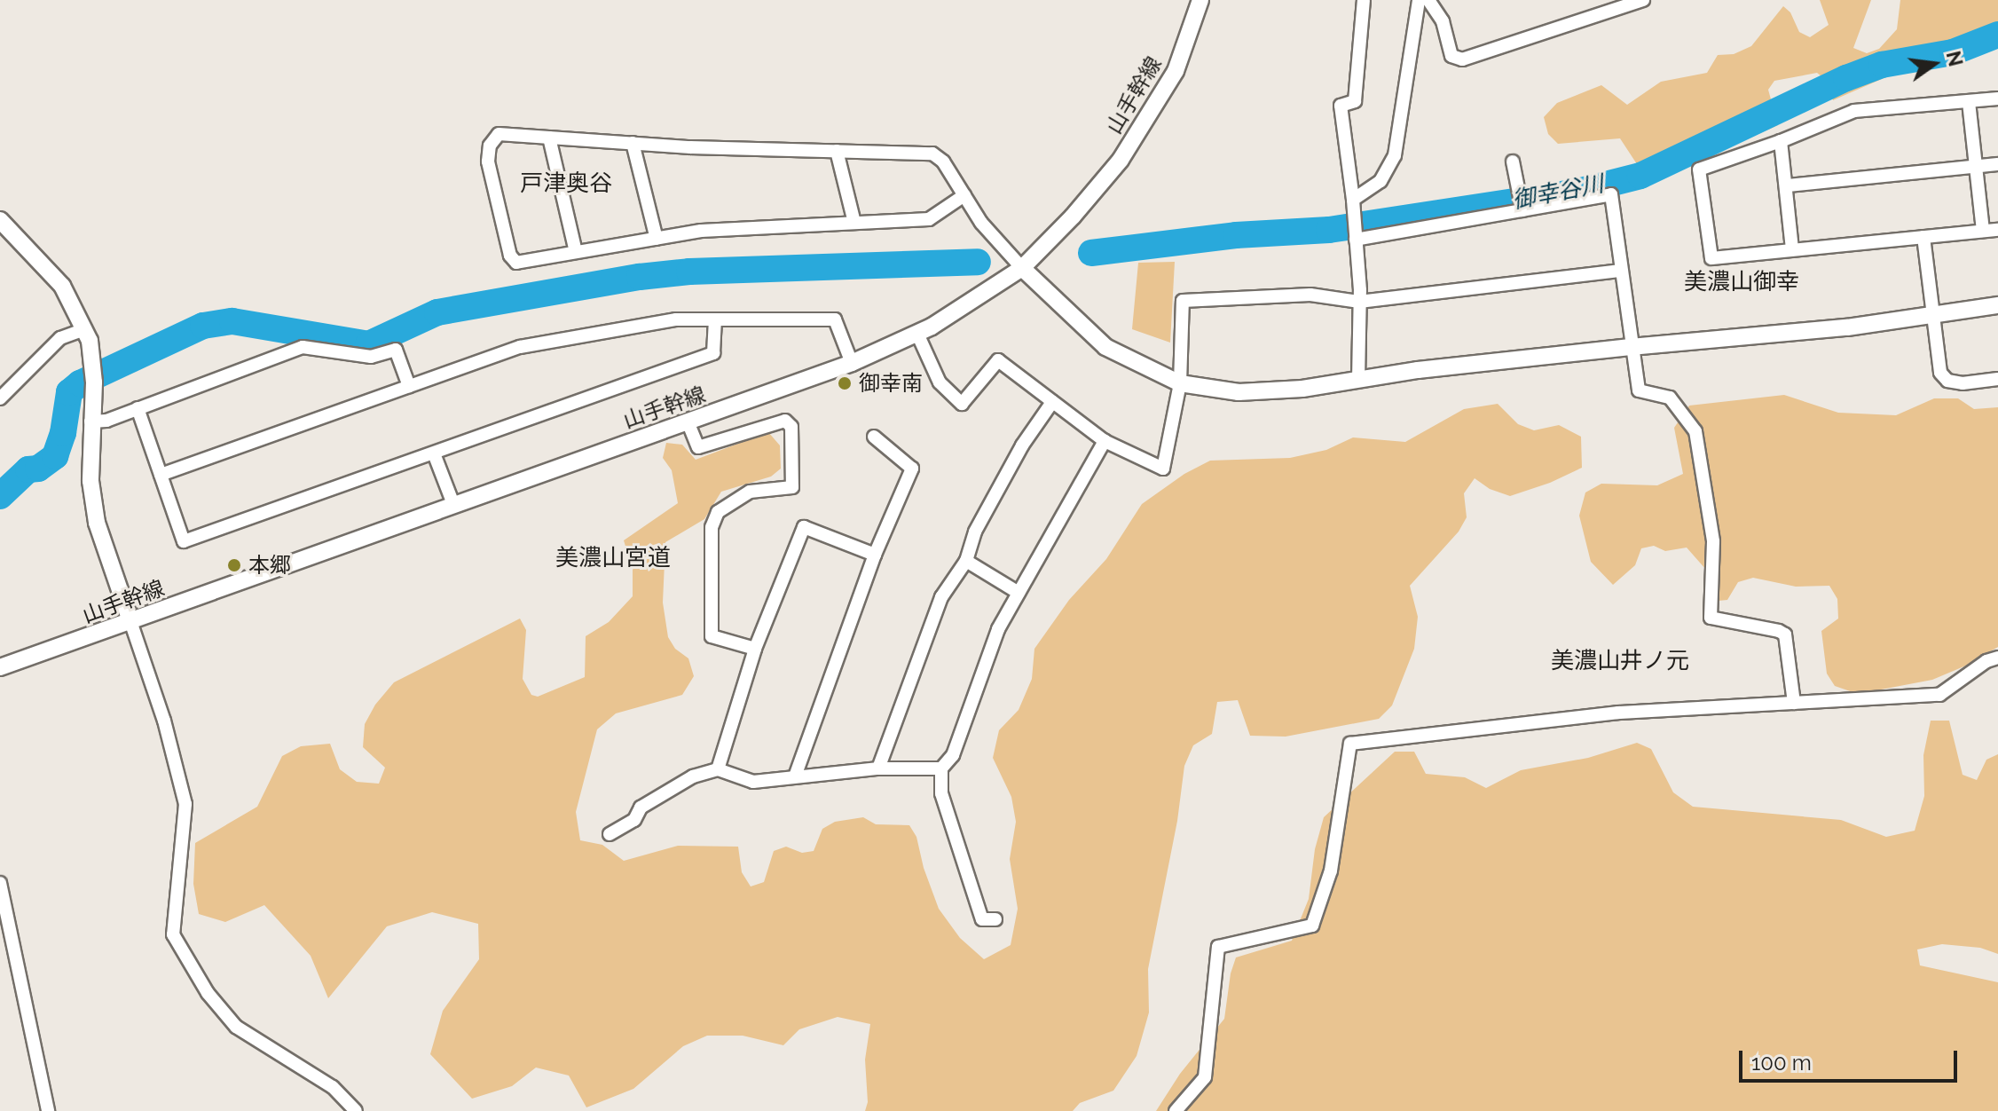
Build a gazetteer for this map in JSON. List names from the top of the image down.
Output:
{
  "streets": {
    "street": ["山手幹線"]
  },
  "districts": [
    "戸津奥谷",
    "美濃山御幸",
    "美濃山宮道",
    "美濃山井ノ元"
  ],
  "water": ["御幸谷川"],
  "places": ["御幸南", "本郷"],
  "scale_bar": "100 m",
  "north": "right"
}
